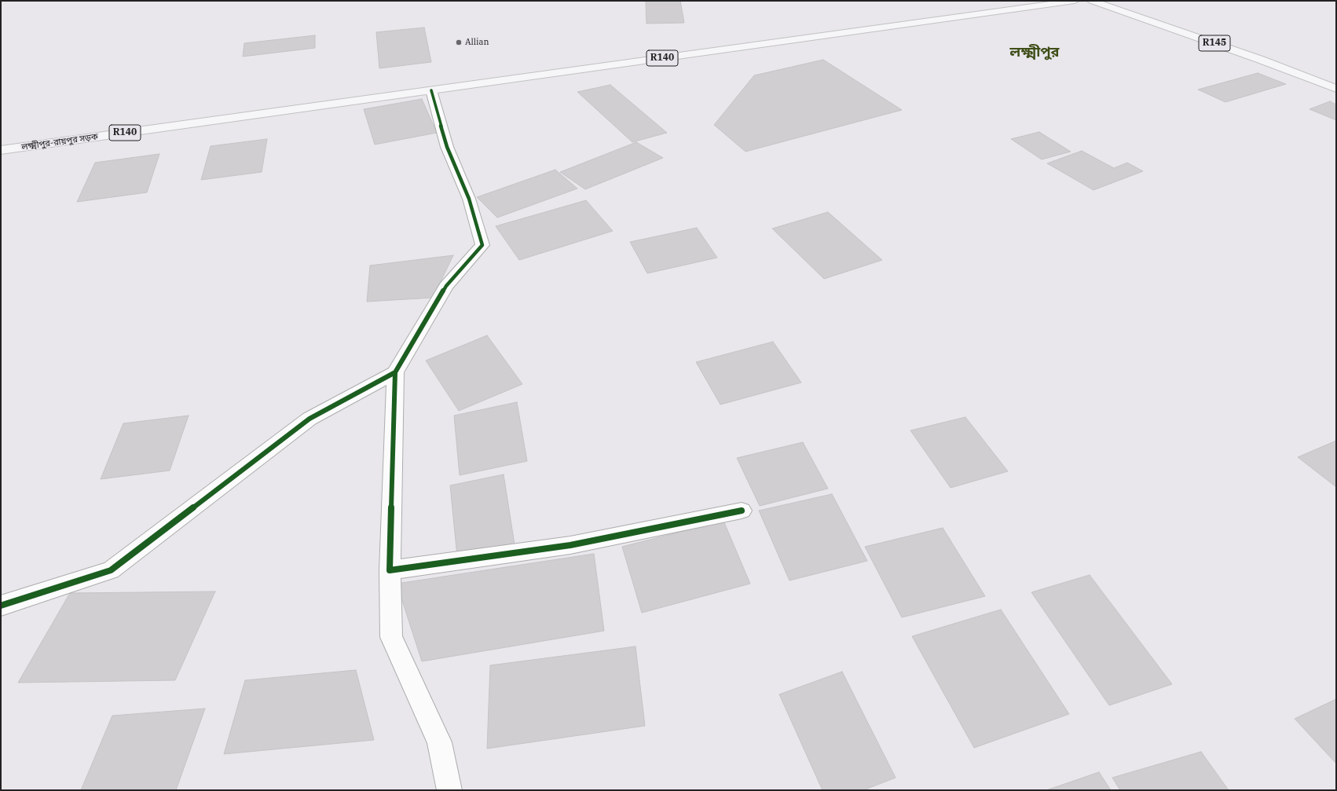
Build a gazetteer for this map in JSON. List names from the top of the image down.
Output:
{
  "streets": {
    "main road": ["R145", "R140", "লক্ষ্মীপুর-রায়পুর সড়ক"]
  },
  "crossings": [
    ["R140", "লক্ষ্মীপুর-রায়পুর সড়ক"]
  ],
  "districts": ["লক্ষ্মীপুর"],
  "places": ["Allian"]
}
